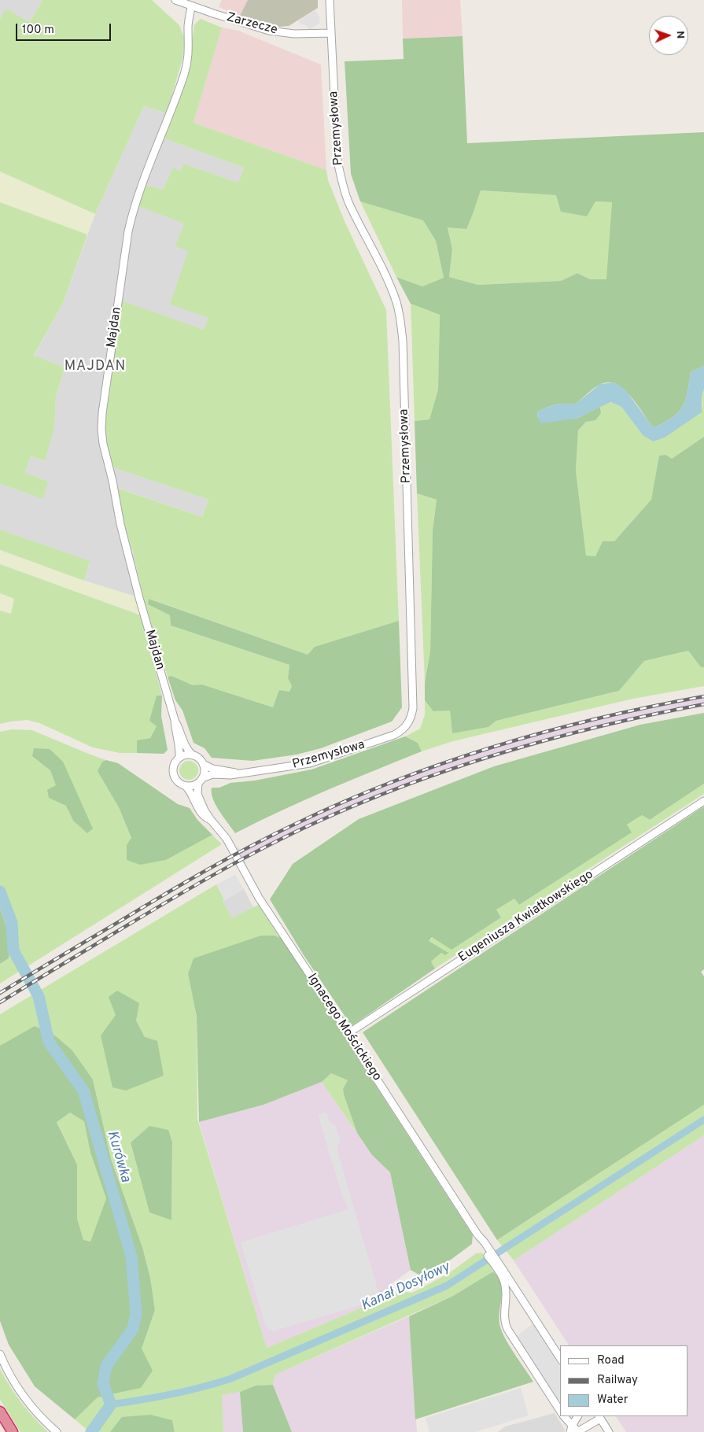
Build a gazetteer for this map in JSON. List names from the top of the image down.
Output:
{
  "streets": {
    "street": [
      "Zarzecze",
      "Przemysłowa",
      "Majdan",
      "Eugeniusza Kwiatkowskiego",
      "Ignacego Mościckiego"
    ]
  },
  "crossings": [
    ["Zarzecze", "Przemysłowa"],
    ["Zarzecze", "Majdan"],
    ["Przemysłowa", "Majdan"],
    ["Przemysłowa", "Ignacego Mościckiego"],
    ["Majdan", "Ignacego Mościckiego"],
    ["Eugeniusza Kwiatkowskiego", "Ignacego Mościckiego"]
  ],
  "districts": ["MAJDAN"],
  "water": ["Kurówka", "Kanał Dosyłowy"],
  "legend": ["Road", "Railway", "Water"],
  "scale_bar": "100 m",
  "north": "right"
}
